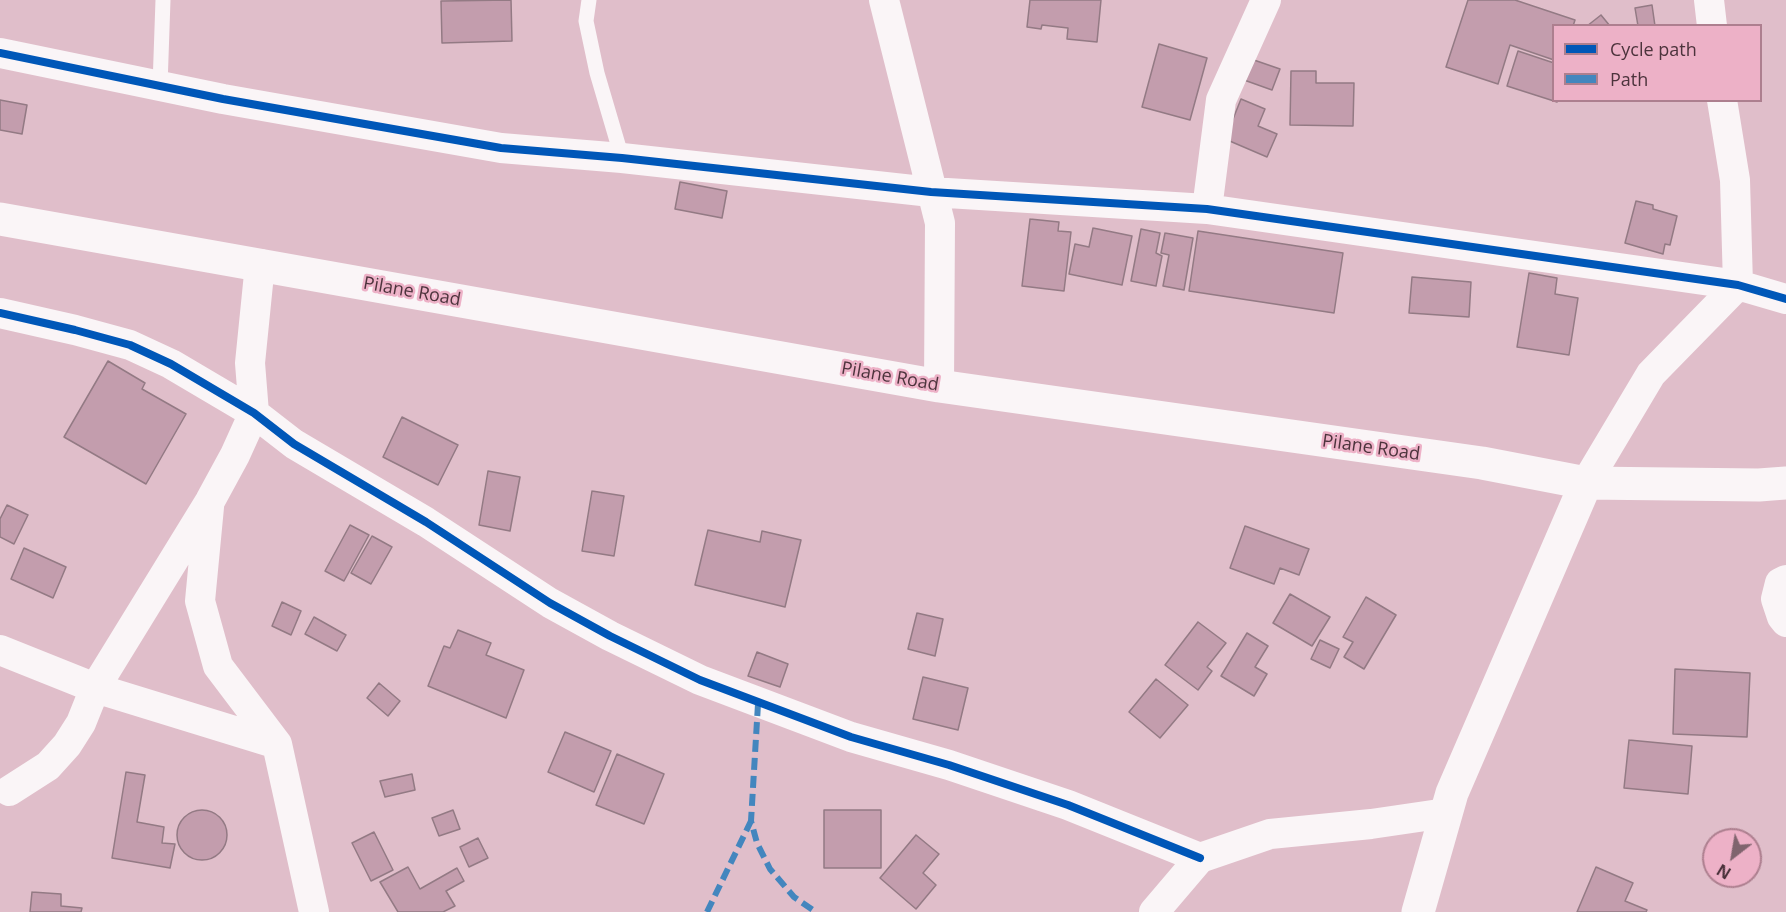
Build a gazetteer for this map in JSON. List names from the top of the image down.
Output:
{
  "streets": {
    "main road": ["Pilane Road"]
  },
  "legend": ["Cycle path", "Path"],
  "north": "bottom left"
}
